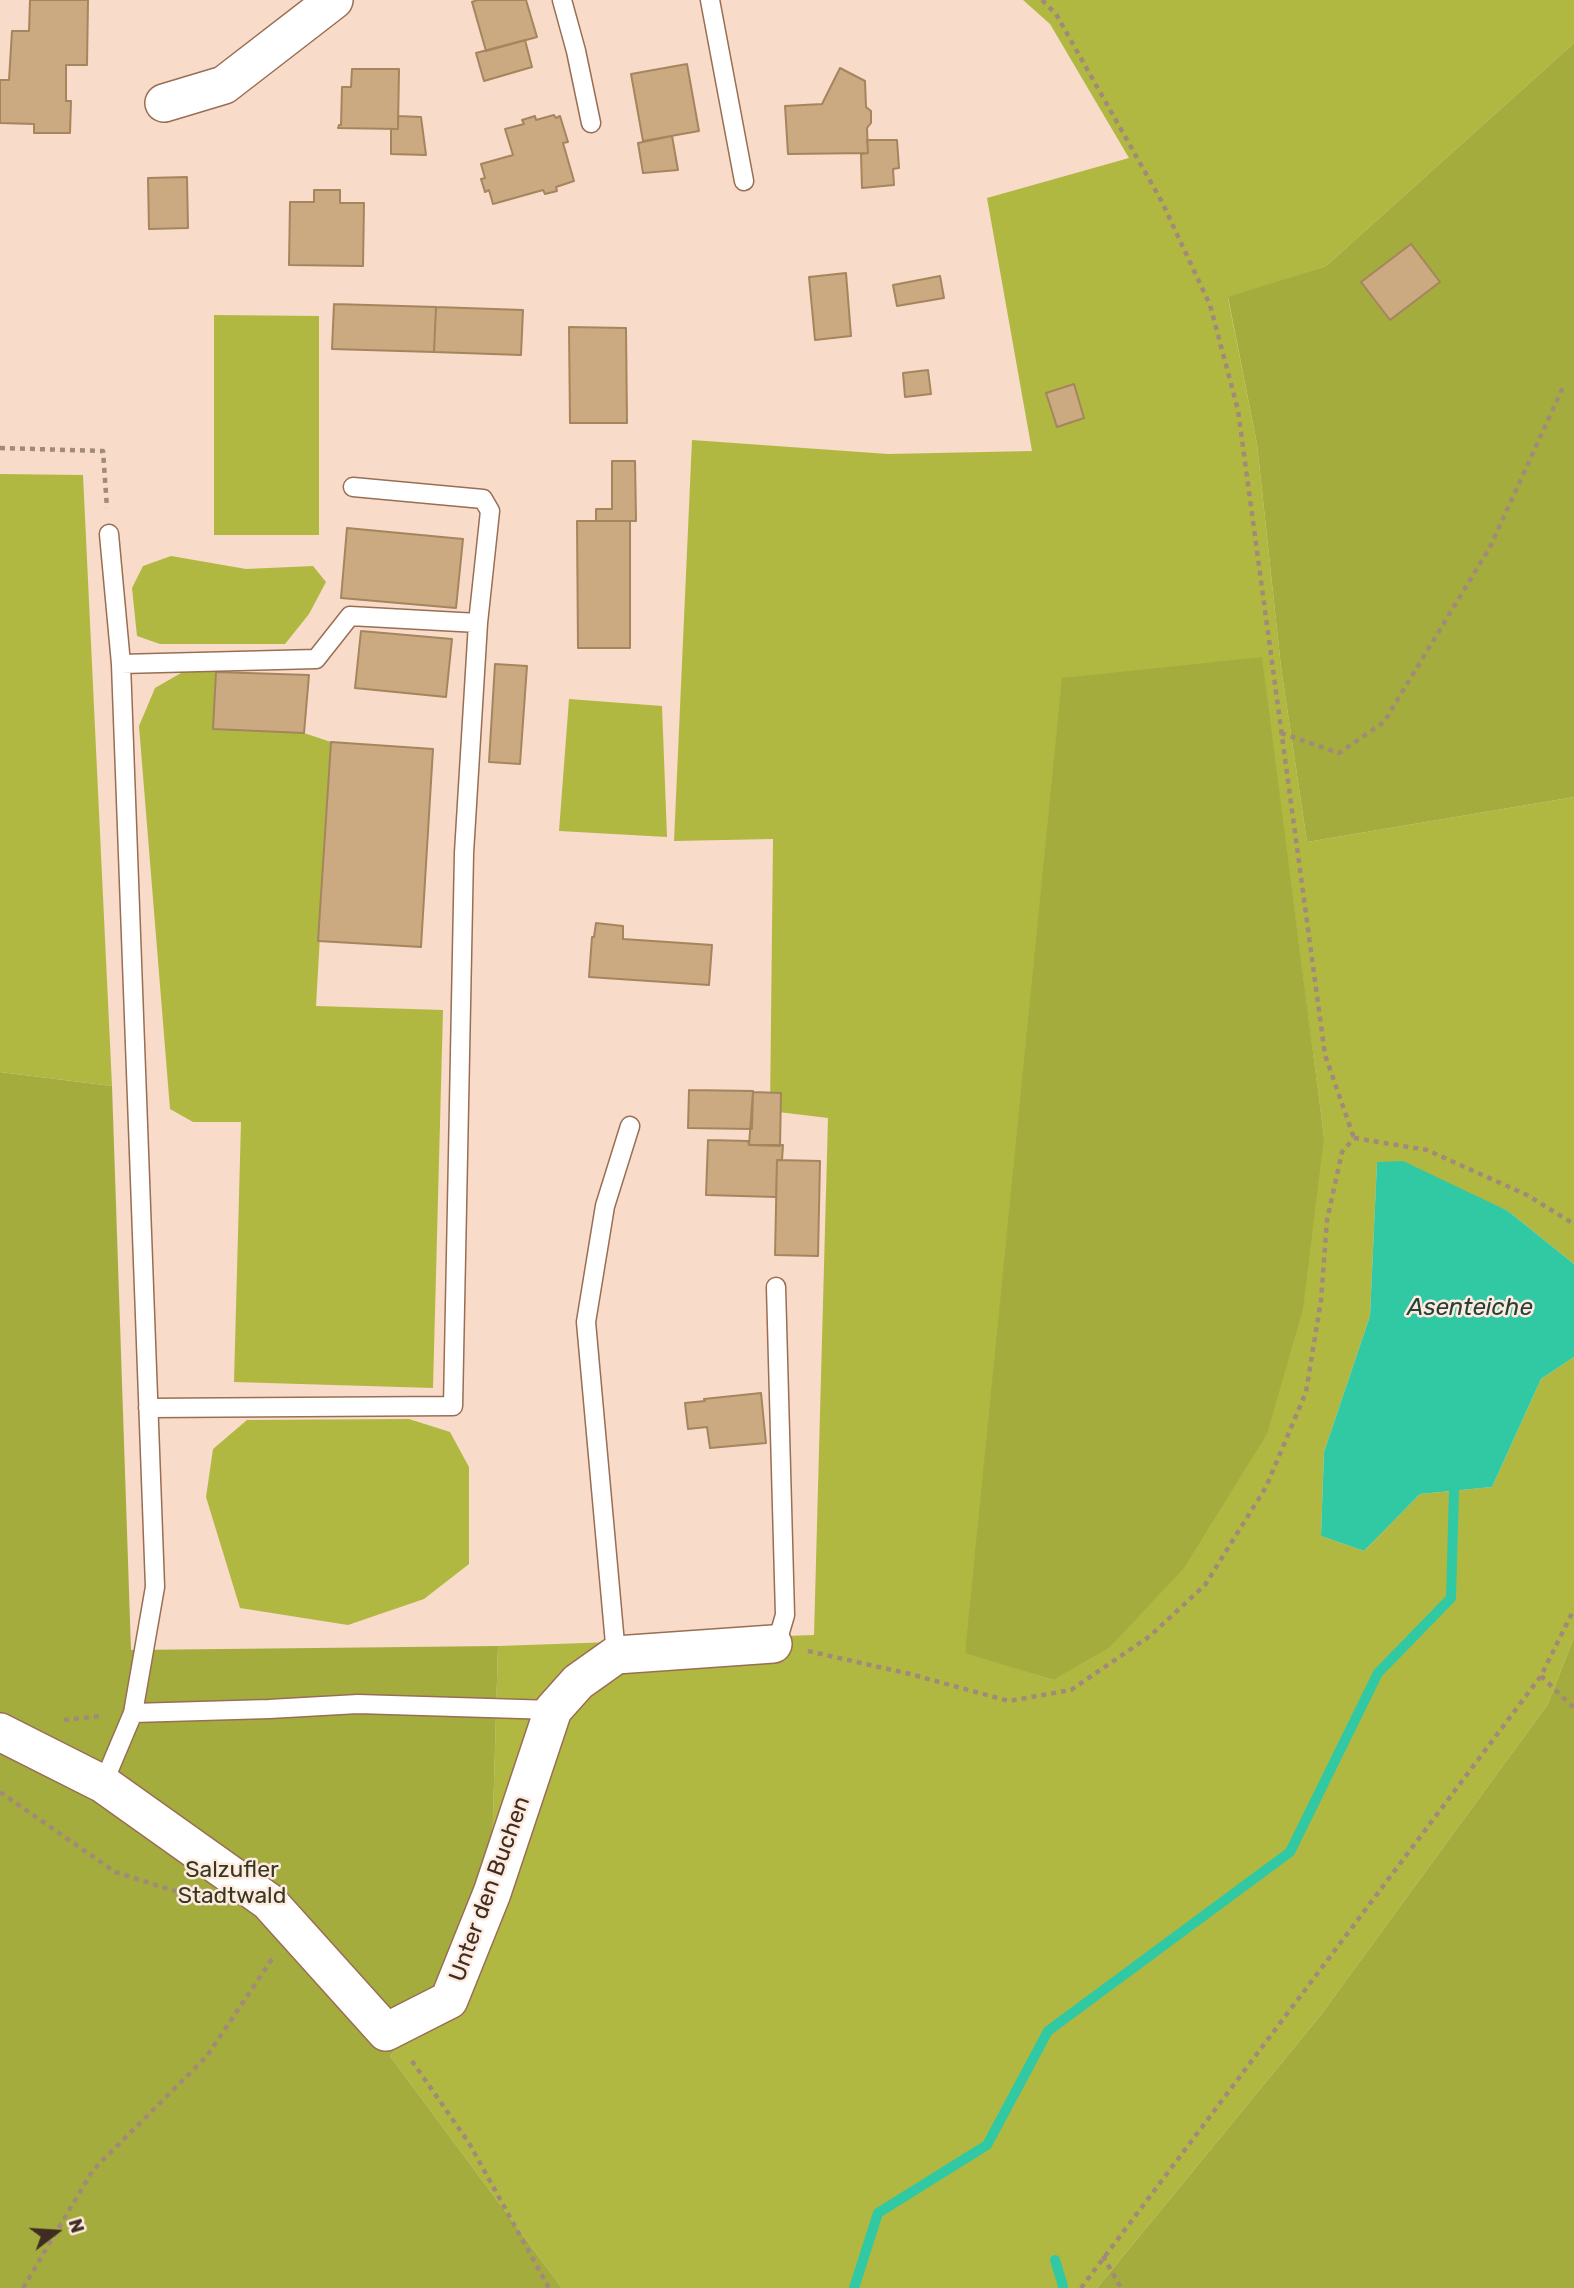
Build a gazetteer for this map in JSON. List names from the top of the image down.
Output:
{
  "streets": {
    "street": ["Unter den Buchen"]
  },
  "water": ["Asenteiche"],
  "parks": ["Salzufler Stadtwald"],
  "north": "right"
}
